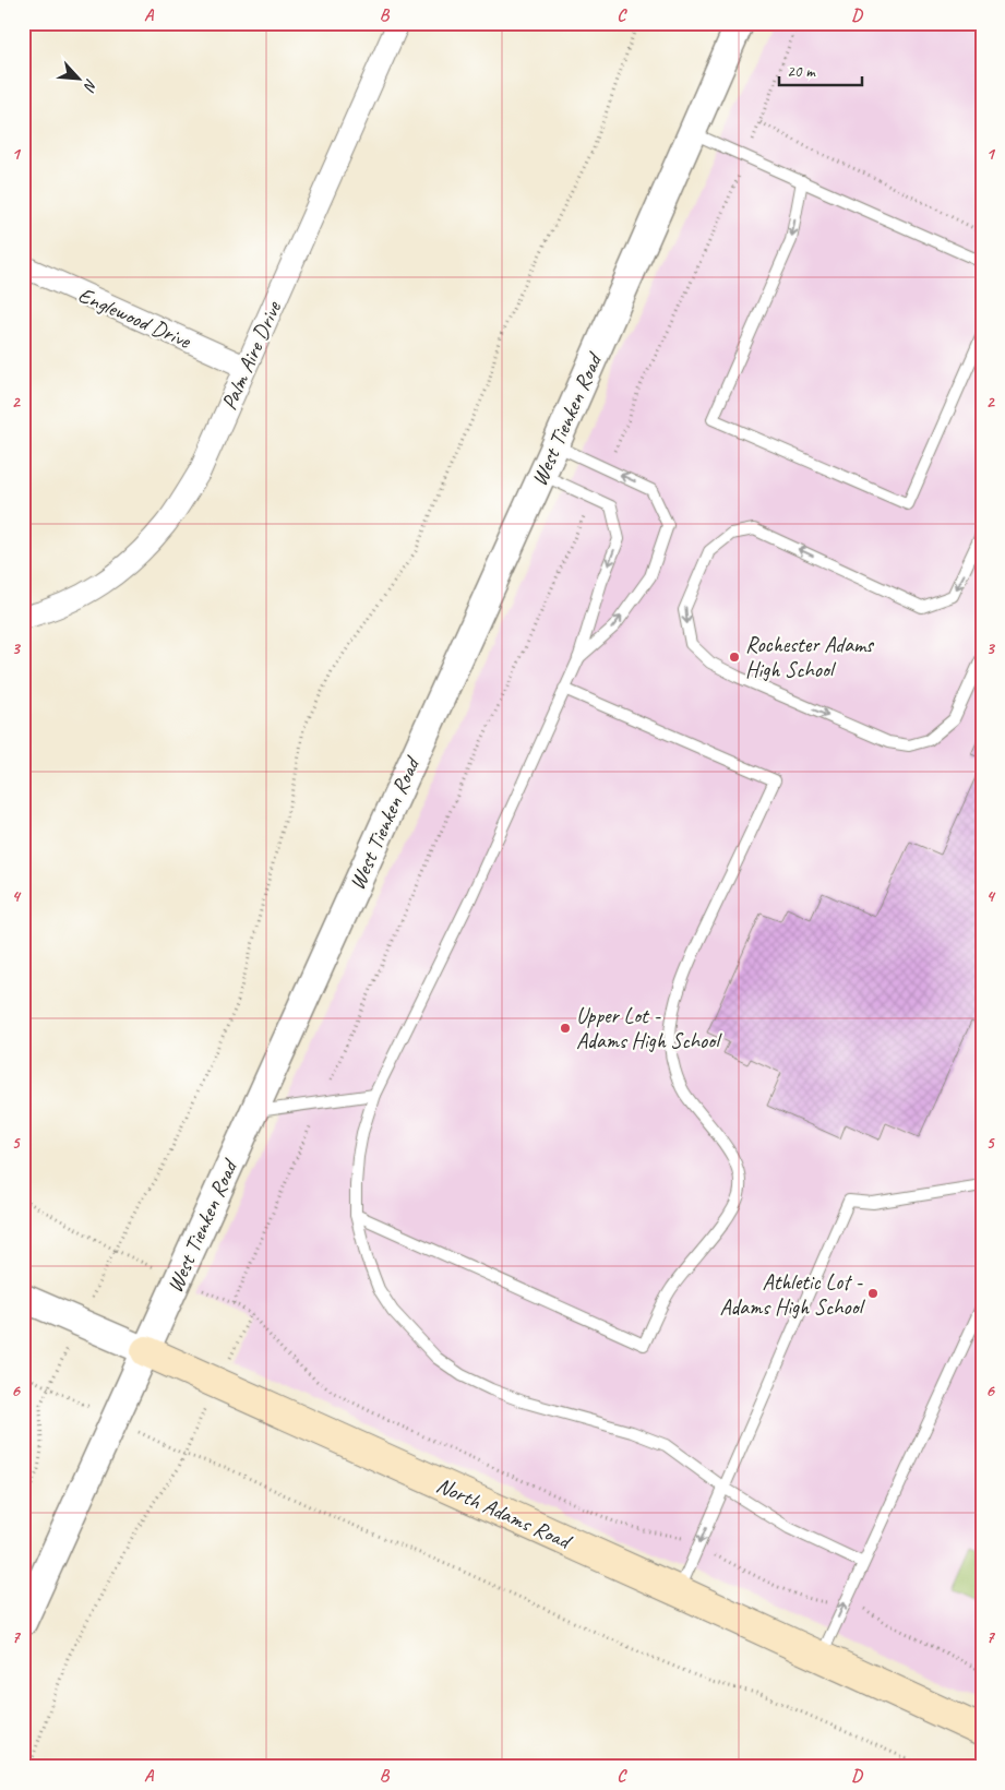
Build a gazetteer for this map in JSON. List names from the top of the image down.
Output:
{
  "streets": {
    "main road": ["North Adams Road"],
    "street": ["Englewood Drive", "Palm Aire Drive", "West Tienken Road"]
  },
  "crossings": [
    ["Englewood Drive", "Palm Aire Drive"],
    ["West Tienken Road", "North Adams Road"]
  ],
  "places": ["Rochester Adams High School", "Upper Lot - Adams High School", "Athletic Lot - Adams High School"],
  "scale_bar": "20 m",
  "north": "bottom right",
  "grid": {
    "columns": [
      "A",
      "B",
      "C",
      "D"
    ],
    "rows": [
      "1",
      "2",
      "3",
      "4",
      "5",
      "6",
      "7"
    ]
  }
}
